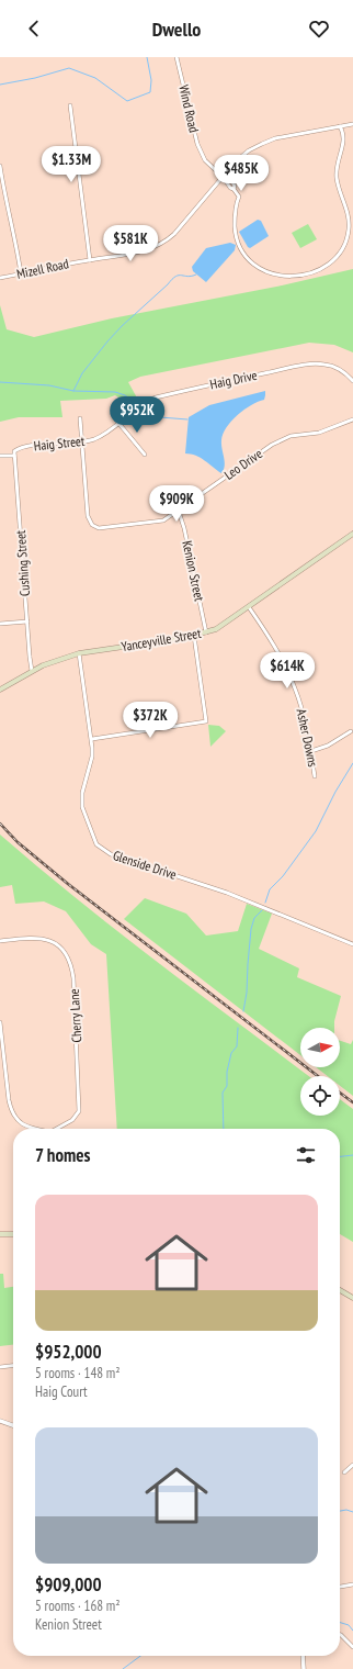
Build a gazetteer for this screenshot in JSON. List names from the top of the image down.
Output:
{
  "streets": {
    "main road": ["Yanceyville Street"],
    "street": [
      "Wind Road",
      "Mizell Road",
      "Haig Drive",
      "Haig Street",
      "Leo Drive",
      "Cushing Street",
      "Kenion Street",
      "Asher Downs",
      "Glenside Drive",
      "Cherry Lane"
    ]
  },
  "crossings": [
    ["Wind Road", "Mizell Road"],
    ["Haig Drive", "Haig Street"],
    ["Haig Street", "Leo Drive"],
    ["Haig Street", "Cushing Street"],
    ["Leo Drive", "Kenion Street"],
    ["Cushing Street", "Yanceyville Street"],
    ["Kenion Street", "Yanceyville Street"],
    ["Yanceyville Street", "Asher Downs"],
    ["Yanceyville Street", "Glenside Drive"]
  ],
  "north": "right",
  "page": {
    "header": "Dwello",
    "price": [
      "$1.33M",
      "$485K",
      "$581K",
      "$952K",
      "$909K",
      "$614K",
      "$372K"
    ],
    "heading": "7 homes",
    "list": [
      {
        "name": "$952,000",
        "note": "5 rooms · 148 m² · Haig Court"
      },
      {
        "name": "$909,000",
        "note": "5 rooms · 168 m² · Kenion Street"
      }
    ]
  }
}
